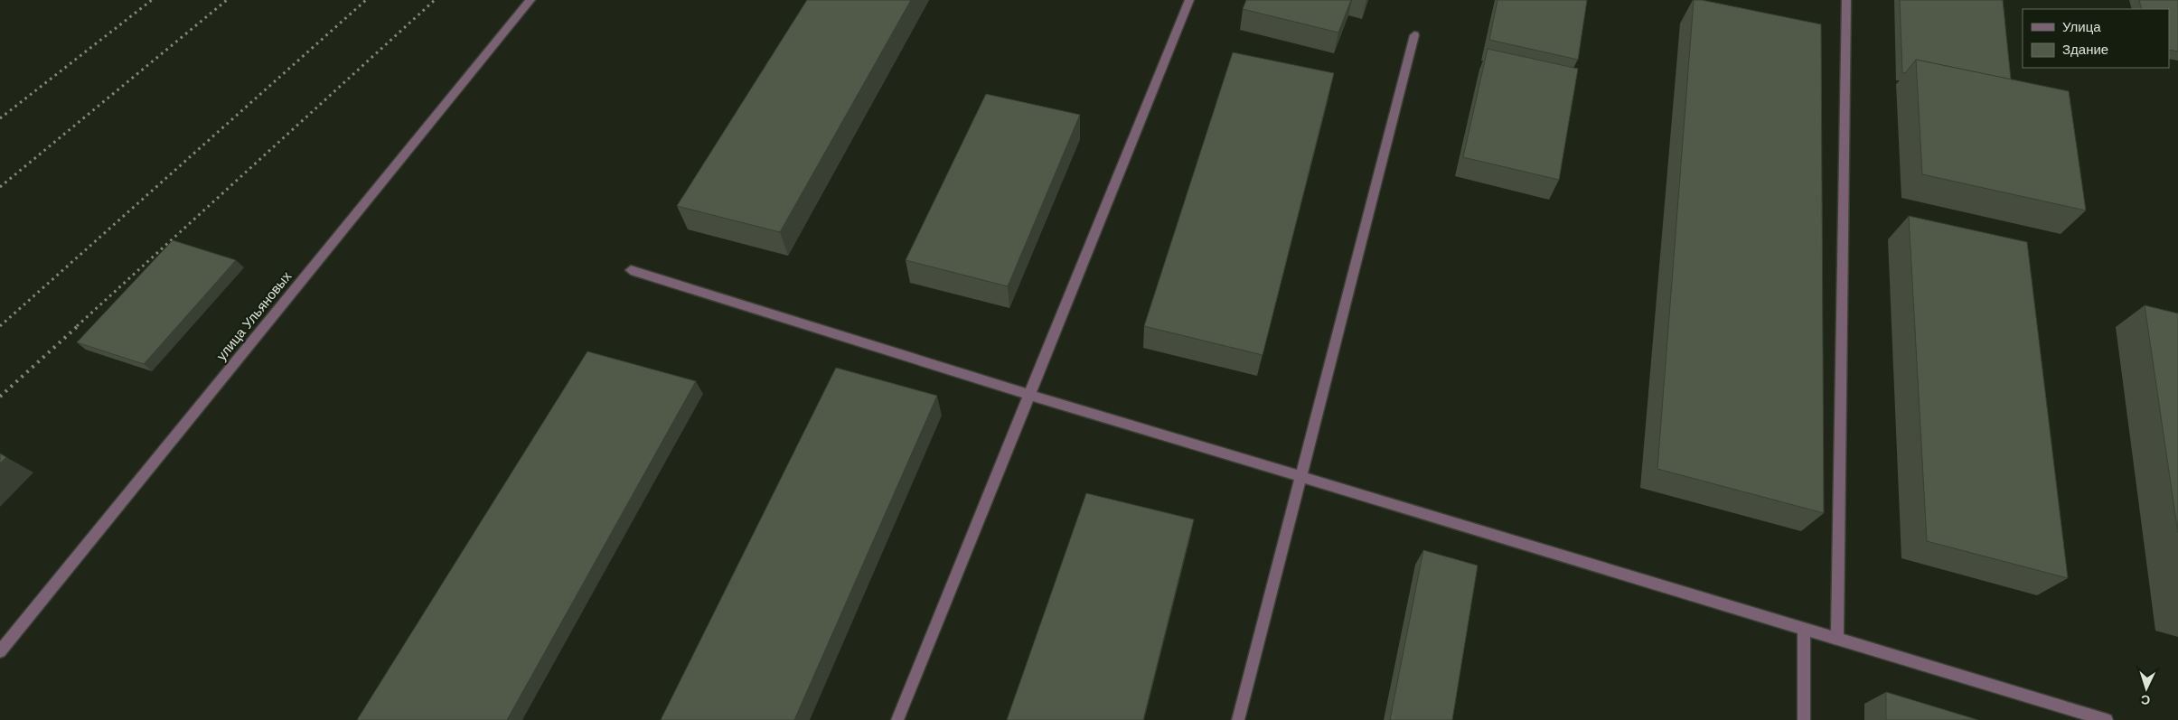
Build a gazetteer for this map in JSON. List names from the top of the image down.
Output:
{
  "streets": {
    "street": ["улица Ульяновых"]
  },
  "legend": ["Улица", "Здание"],
  "north": "bottom"
}
